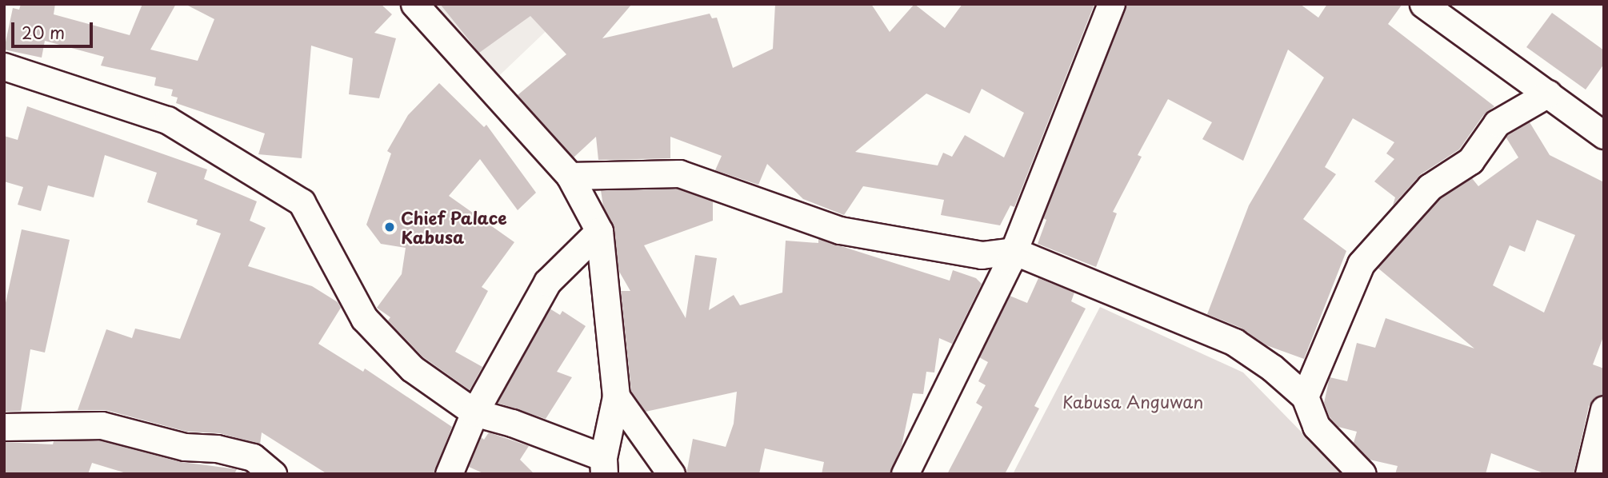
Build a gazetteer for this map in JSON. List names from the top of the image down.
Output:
{
  "parks": ["Kabusa Anguwan"],
  "places": ["Chief Palace Kabusa"],
  "scale_bar": "20 m"
}
